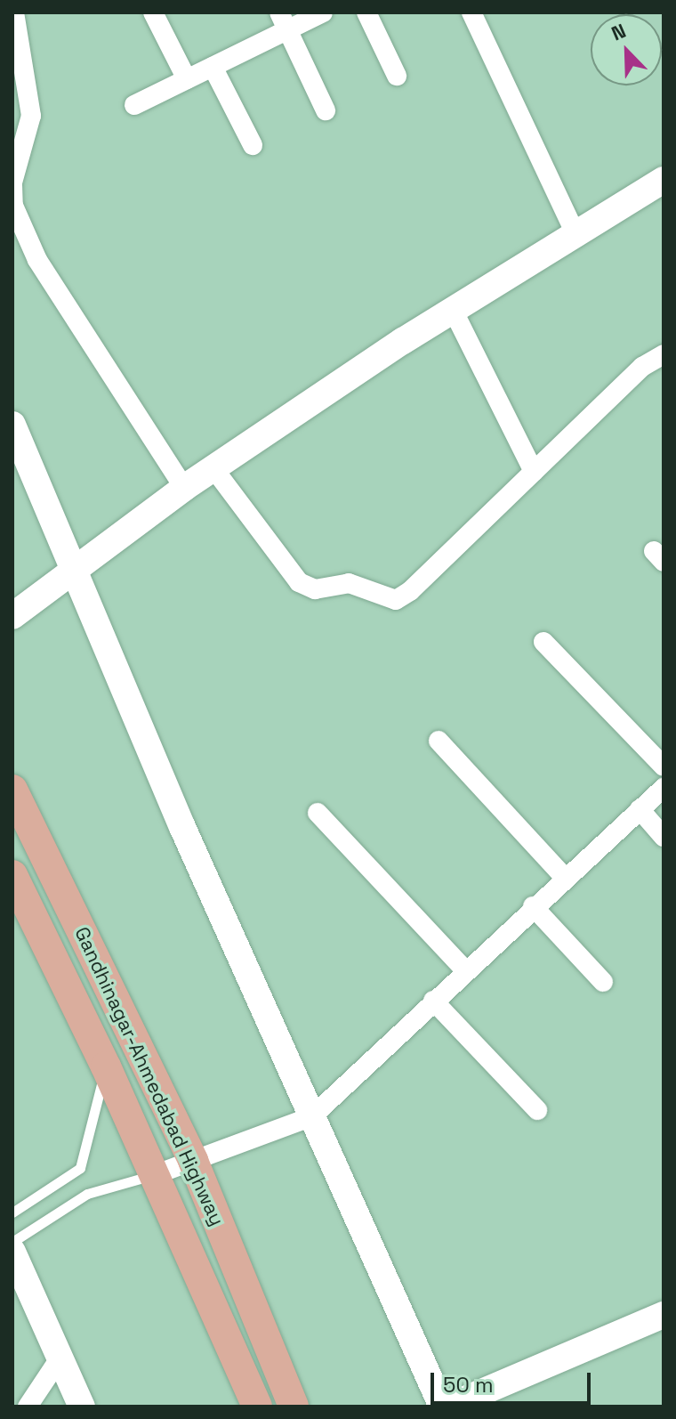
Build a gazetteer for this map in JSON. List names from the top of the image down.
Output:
{
  "streets": {
    "main road": ["Gandhinagar-Ahmedabad Highway"]
  },
  "scale_bar": "50 m",
  "north": "top left"
}
